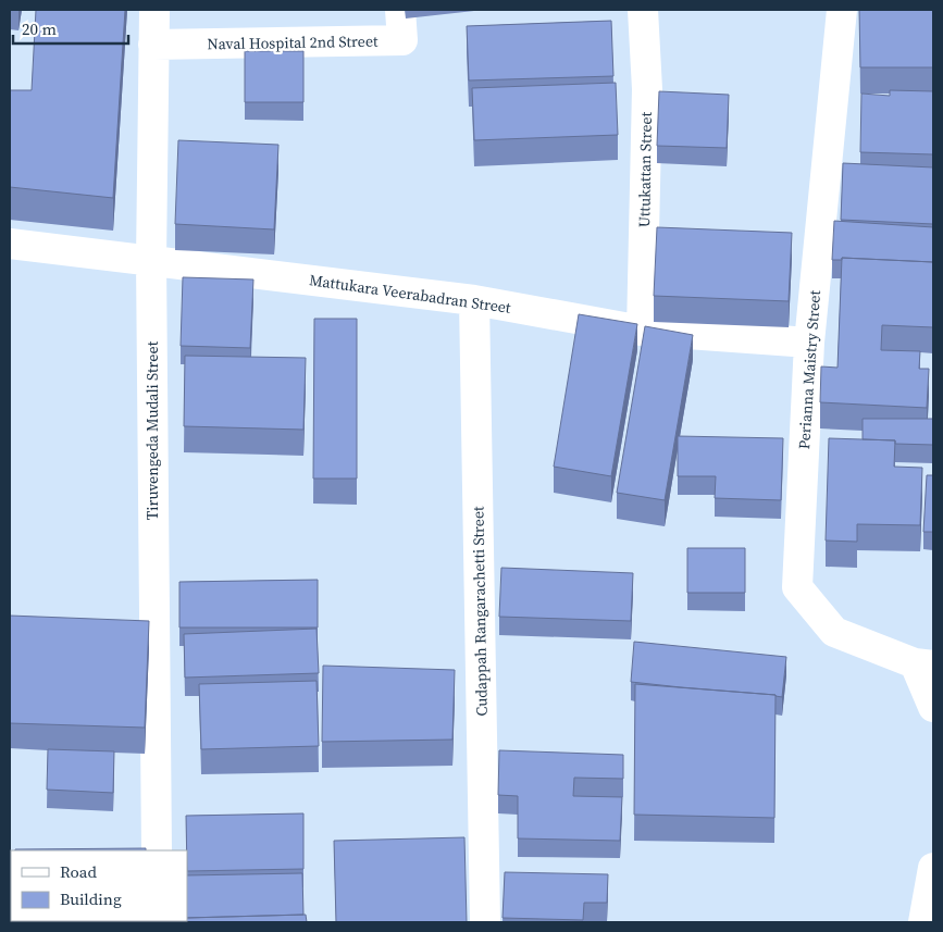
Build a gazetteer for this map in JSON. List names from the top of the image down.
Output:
{
  "streets": {
    "street": [
      "Naval Hospital 2nd Street",
      "Uttukattan Street",
      "Mattukara Veerabadran Street",
      "Perianna Maistry Street",
      "Tiruvengeda Mudali Street",
      "Cudappah Rangarachetti Street"
    ]
  },
  "crossings": [
    ["Naval Hospital 2nd Street", "Tiruvengeda Mudali Street"],
    ["Uttukattan Street", "Mattukara Veerabadran Street"],
    ["Mattukara Veerabadran Street", "Perianna Maistry Street"],
    ["Mattukara Veerabadran Street", "Tiruvengeda Mudali Street"],
    ["Mattukara Veerabadran Street", "Cudappah Rangarachetti Street"]
  ],
  "legend": ["Road", "Building"],
  "scale_bar": "20 m"
}
